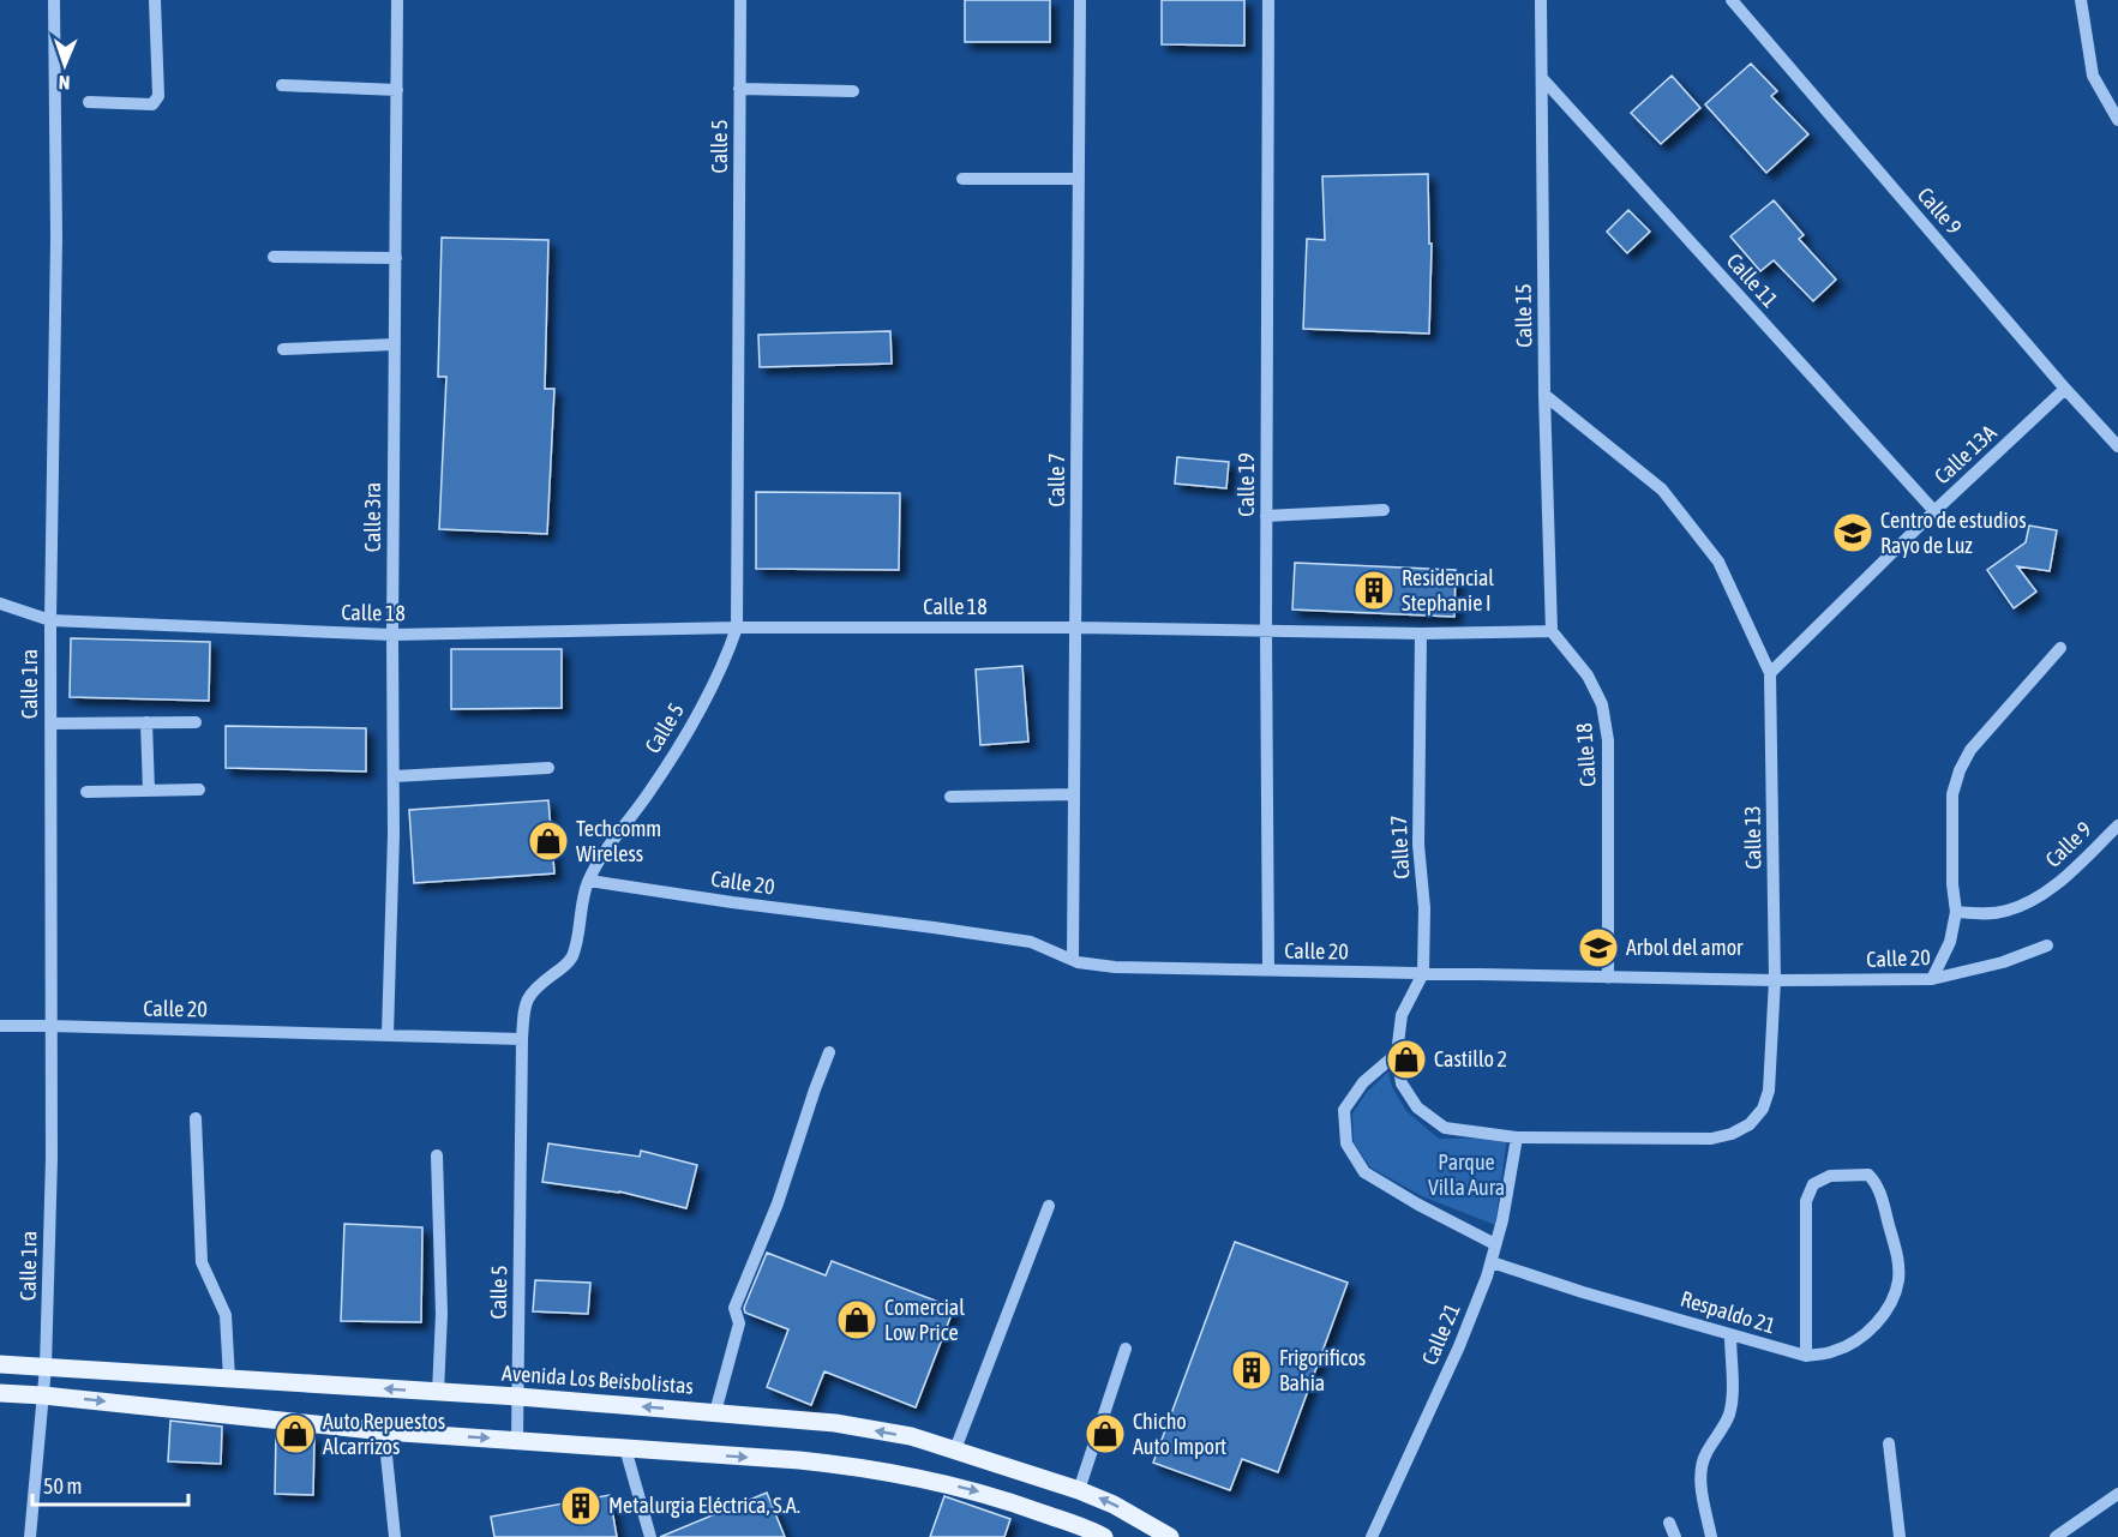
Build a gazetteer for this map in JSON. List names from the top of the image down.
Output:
{
  "streets": {
    "main road": ["Avenida Los Beisbolistas"],
    "street": [
      "Calle 5",
      "Calle 9",
      "Calle 11",
      "Calle 15",
      "Calle 13A",
      "Calle 7",
      "Calle 19",
      "Calle 3ra",
      "Calle 18",
      "Calle 1ra",
      "Calle 13",
      "Calle 17",
      "Calle 20",
      "Respaldo 21",
      "Calle 21"
    ]
  },
  "crossings": [
    ["Calle 5", "Calle 18"],
    ["Calle 5", "Calle 20"],
    ["Calle 5", "Avenida Los Beisbolistas"],
    ["Calle 9", "Calle 13A"],
    ["Calle 11", "Calle 15"],
    ["Calle 11", "Calle 13A"],
    ["Calle 15", "Calle 18"],
    ["Calle 15", "Calle 13"],
    ["Calle 13A", "Calle 13"],
    ["Calle 7", "Calle 18"],
    ["Calle 7", "Calle 20"],
    ["Calle 19", "Calle 18"],
    ["Calle 19", "Calle 20"],
    ["Calle 3ra", "Calle 18"],
    ["Calle 3ra", "Calle 20"],
    ["Calle 18", "Calle 1ra"],
    ["Calle 18", "Calle 17"],
    ["Calle 18", "Calle 20"],
    ["Calle 1ra", "Calle 20"],
    ["Calle 1ra", "Avenida Los Beisbolistas"],
    ["Calle 13", "Calle 17"],
    ["Calle 13", "Calle 20"],
    ["Calle 13", "Calle 21"],
    ["Calle 17", "Calle 20"],
    ["Calle 17", "Calle 21"],
    ["Respaldo 21", "Calle 21"]
  ],
  "parks": ["Parque Villa Aura"],
  "places": {
    "school or university": ["Centro de estudios Rayo de Luz", "Arbol del amor"],
    "building": ["Residencial Stephanie I", "Frigorificos Bahia", "Metalurgia Eléctrica, S.A."],
    "shop": [
      "Techcomm Wireless",
      "Castillo 2",
      "Comercial Low Price",
      "Auto Repuestos Alcarrizos",
      "Chicho Auto Import"
    ]
  },
  "scale_bar": "50 m",
  "north": "bottom"
}
